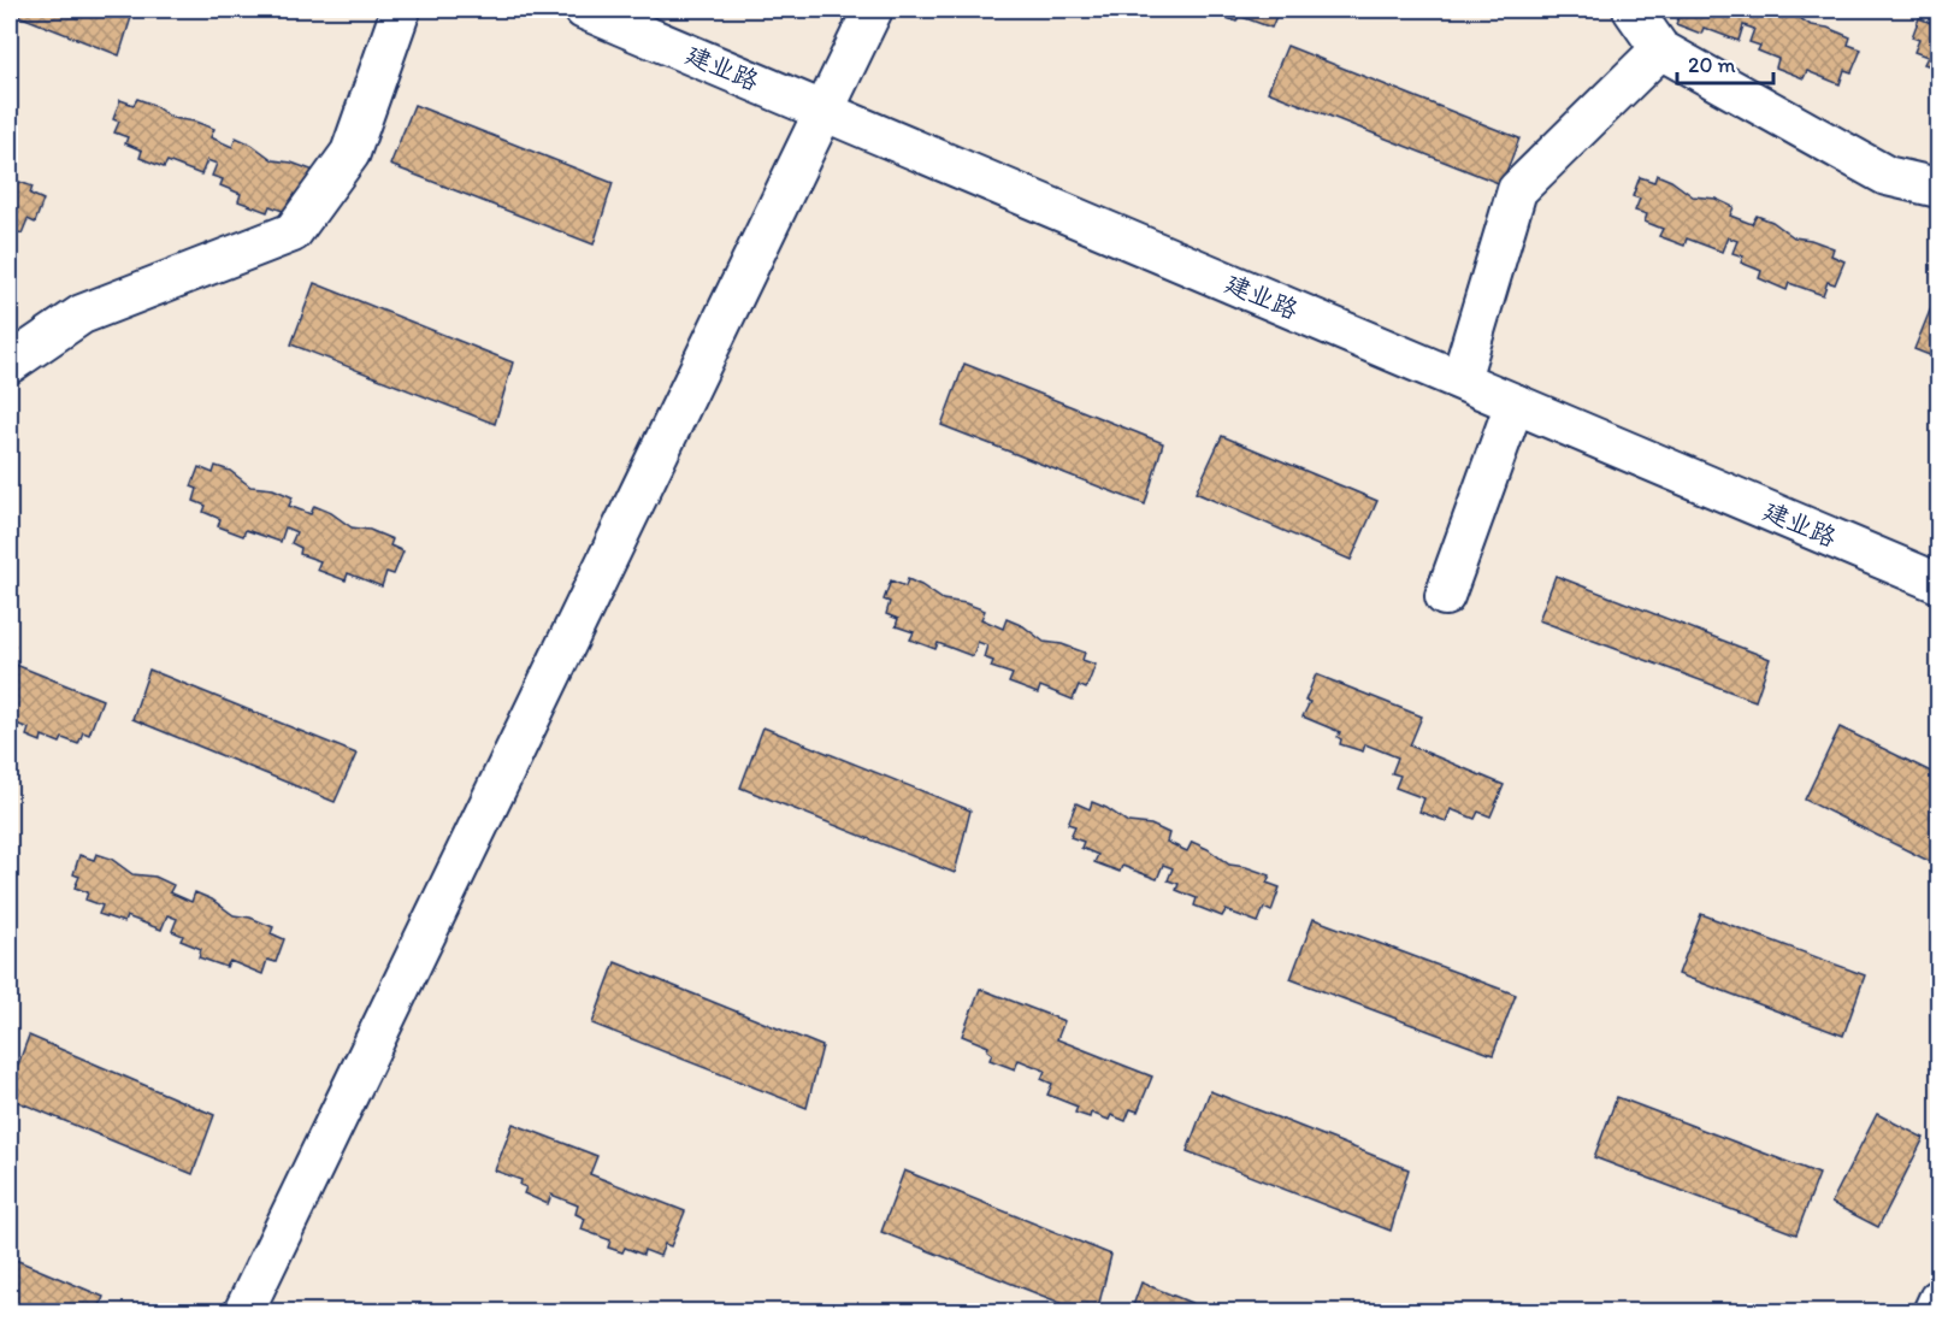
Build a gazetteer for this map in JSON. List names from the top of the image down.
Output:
{
  "streets": {
    "street": ["建业路"]
  },
  "scale_bar": "20 m"
}
